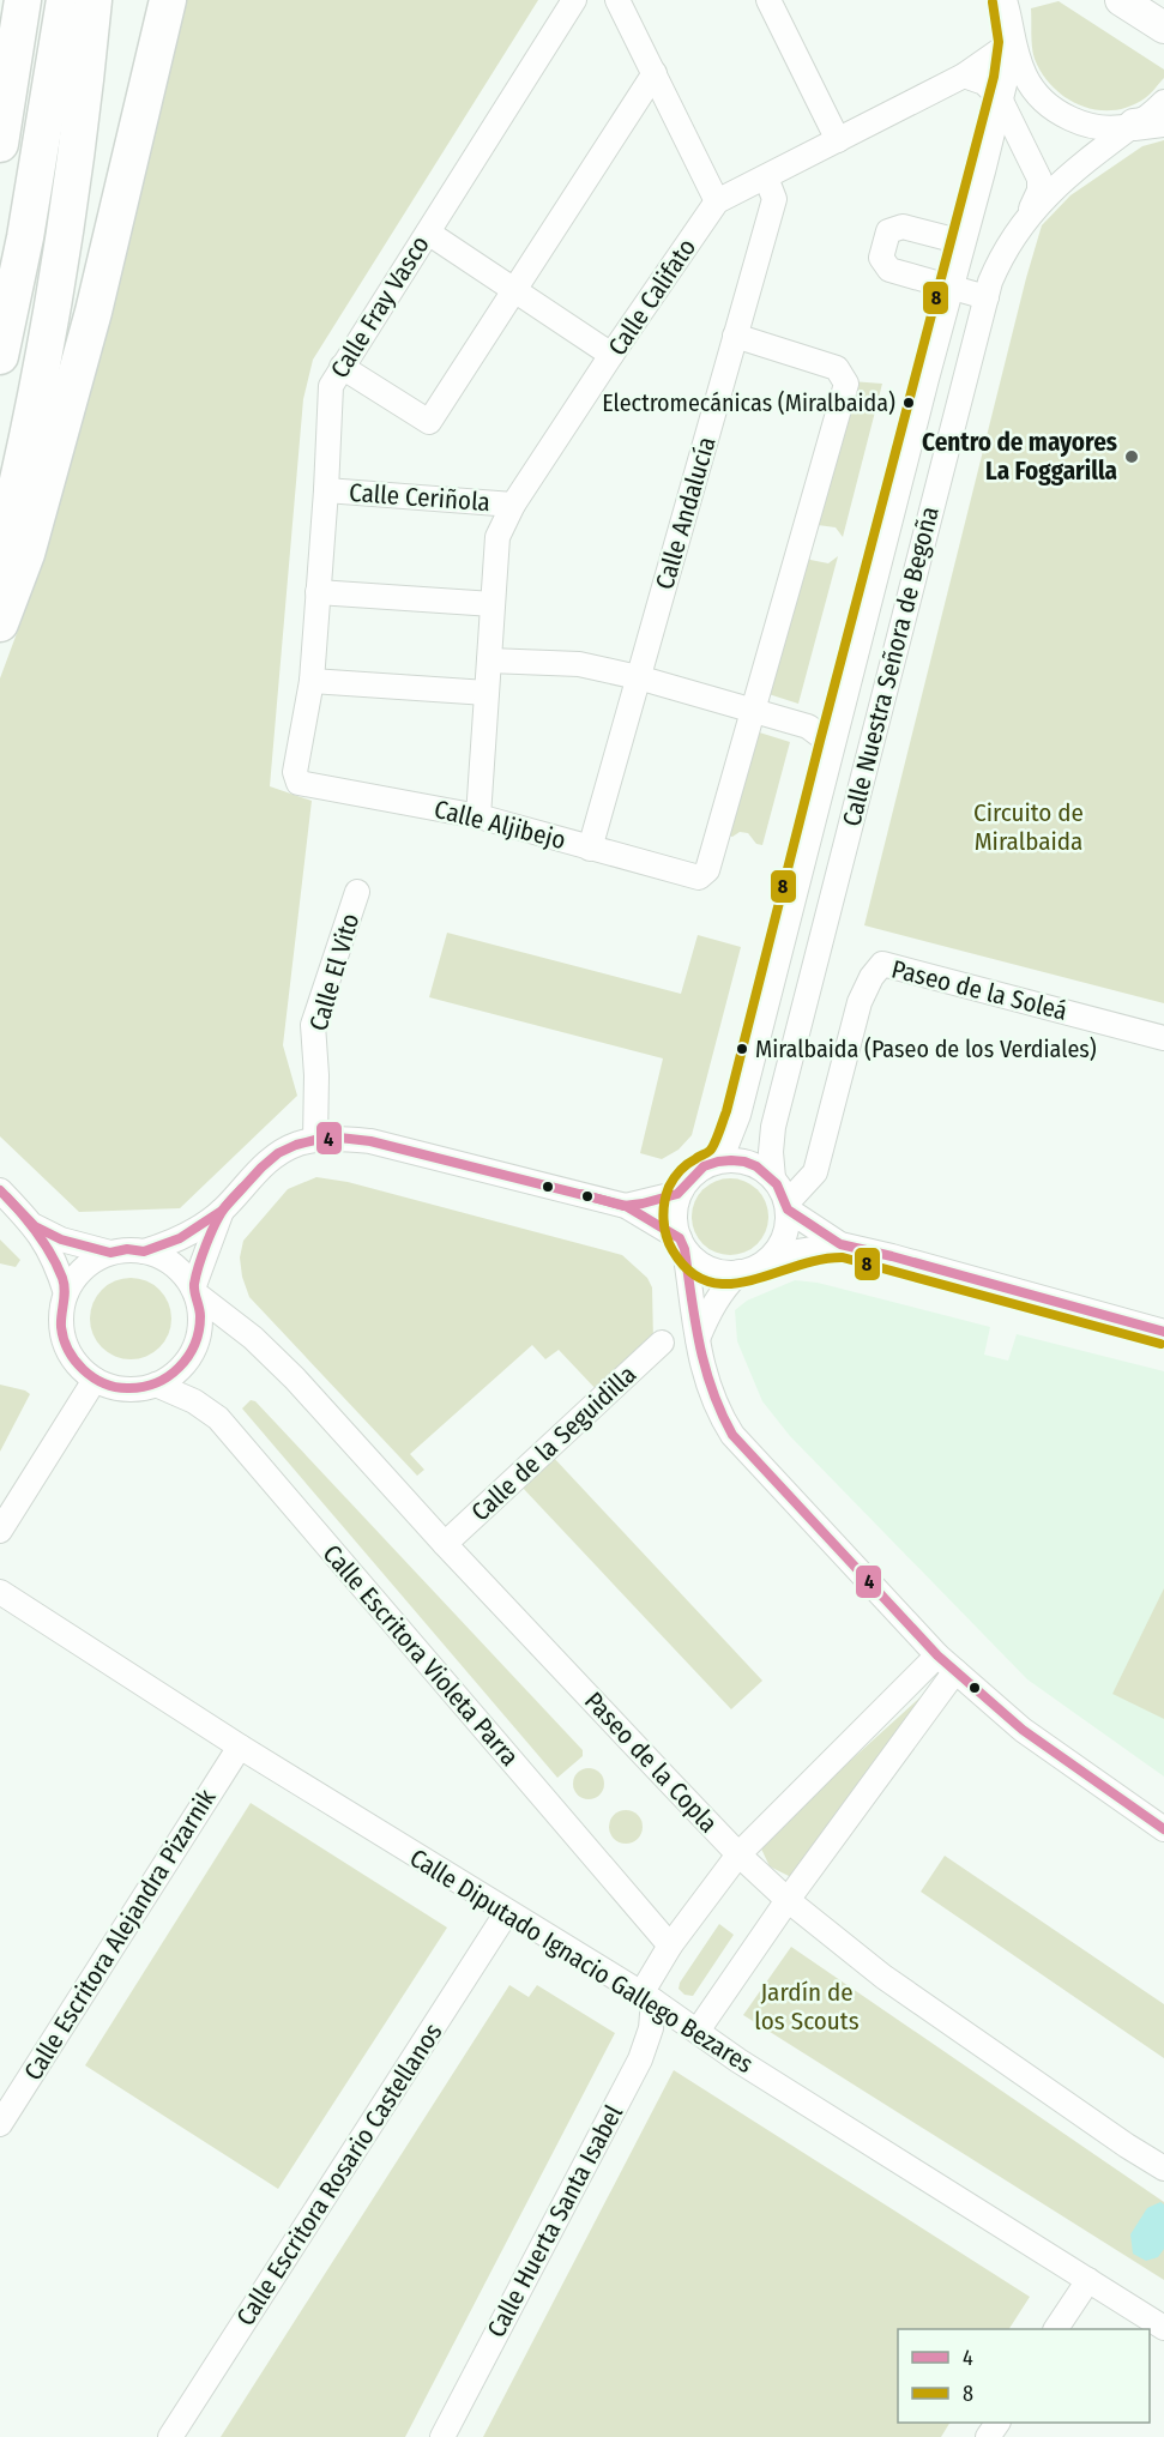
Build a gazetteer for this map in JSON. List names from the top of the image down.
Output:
{
  "streets": {
    "street": [
      "Calle Califato",
      "Calle Fray Vasco",
      "Calle Ceriñola",
      "Calle Andalucía",
      "Calle Nuestra Señora de Begoña",
      "Calle Aljibejo",
      "Calle El Vito",
      "Paseo de la Soleá",
      "Calle de la Seguidilla",
      "Calle Escritora Violeta Parra",
      "Paseo de la Copla",
      "Calle Escritora Alejandra Pizarnik",
      "Calle Diputado Ignacio Gallego Bezares",
      "Calle Escritora Rosario Castellanos",
      "Calle Huerta Santa Isabel"
    ]
  },
  "crossings": [
    ["Calle Califato", "Calle Ceriñola"],
    ["Calle Califato", "Calle Andalucía"],
    ["Calle Califato", "Calle Nuestra Señora de Begoña"],
    ["Calle Califato", "Calle Aljibejo"],
    ["Calle Fray Vasco", "Calle Ceriñola"],
    ["Calle Fray Vasco", "Calle Aljibejo"],
    ["Calle Andalucía", "Calle Aljibejo"],
    ["Calle Nuestra Señora de Begoña", "Paseo de la Soleá"],
    ["Calle de la Seguidilla", "Paseo de la Copla"],
    ["Calle Escritora Violeta Parra", "Paseo de la Copla"],
    ["Calle Escritora Violeta Parra", "Calle Huerta Santa Isabel"],
    ["Paseo de la Copla", "Calle Huerta Santa Isabel"],
    ["Calle Escritora Alejandra Pizarnik", "Calle Diputado Ignacio Gallego Bezares"],
    ["Calle Diputado Ignacio Gallego Bezares", "Calle Escritora Rosario Castellanos"],
    ["Calle Diputado Ignacio Gallego Bezares", "Calle Huerta Santa Isabel"]
  ],
  "parks": ["Circuito de Miralbaida", "Jardín de los Scouts"],
  "places": ["Electromecánicas (Miralbaida)", "Centro de mayores La Foggarilla", "Miralbaida (Paseo de los Verdiales)"],
  "lines": ["transit line 8", "transit line 4"],
  "legend": ["4", "8"]
}
